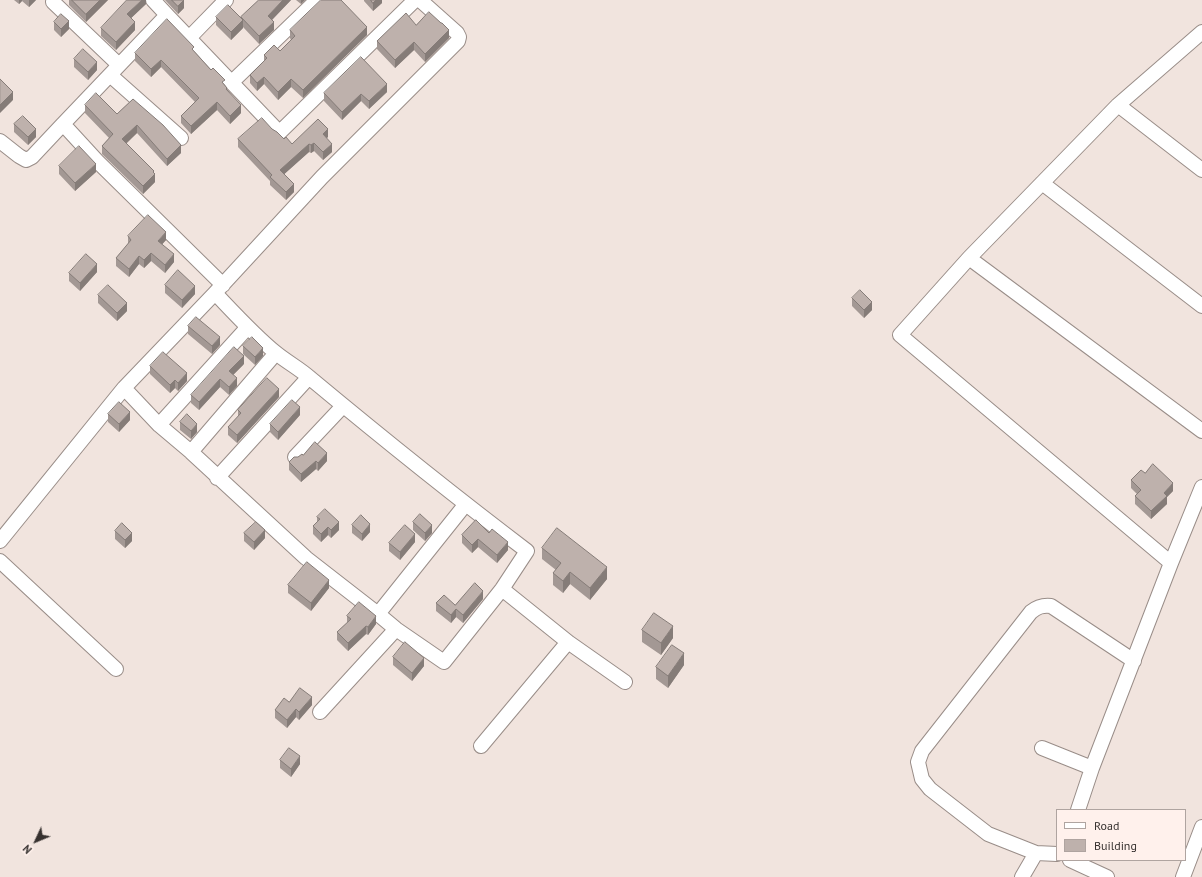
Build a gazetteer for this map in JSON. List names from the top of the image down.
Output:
{
  "legend": ["Road", "Building"],
  "north": "bottom left"
}
